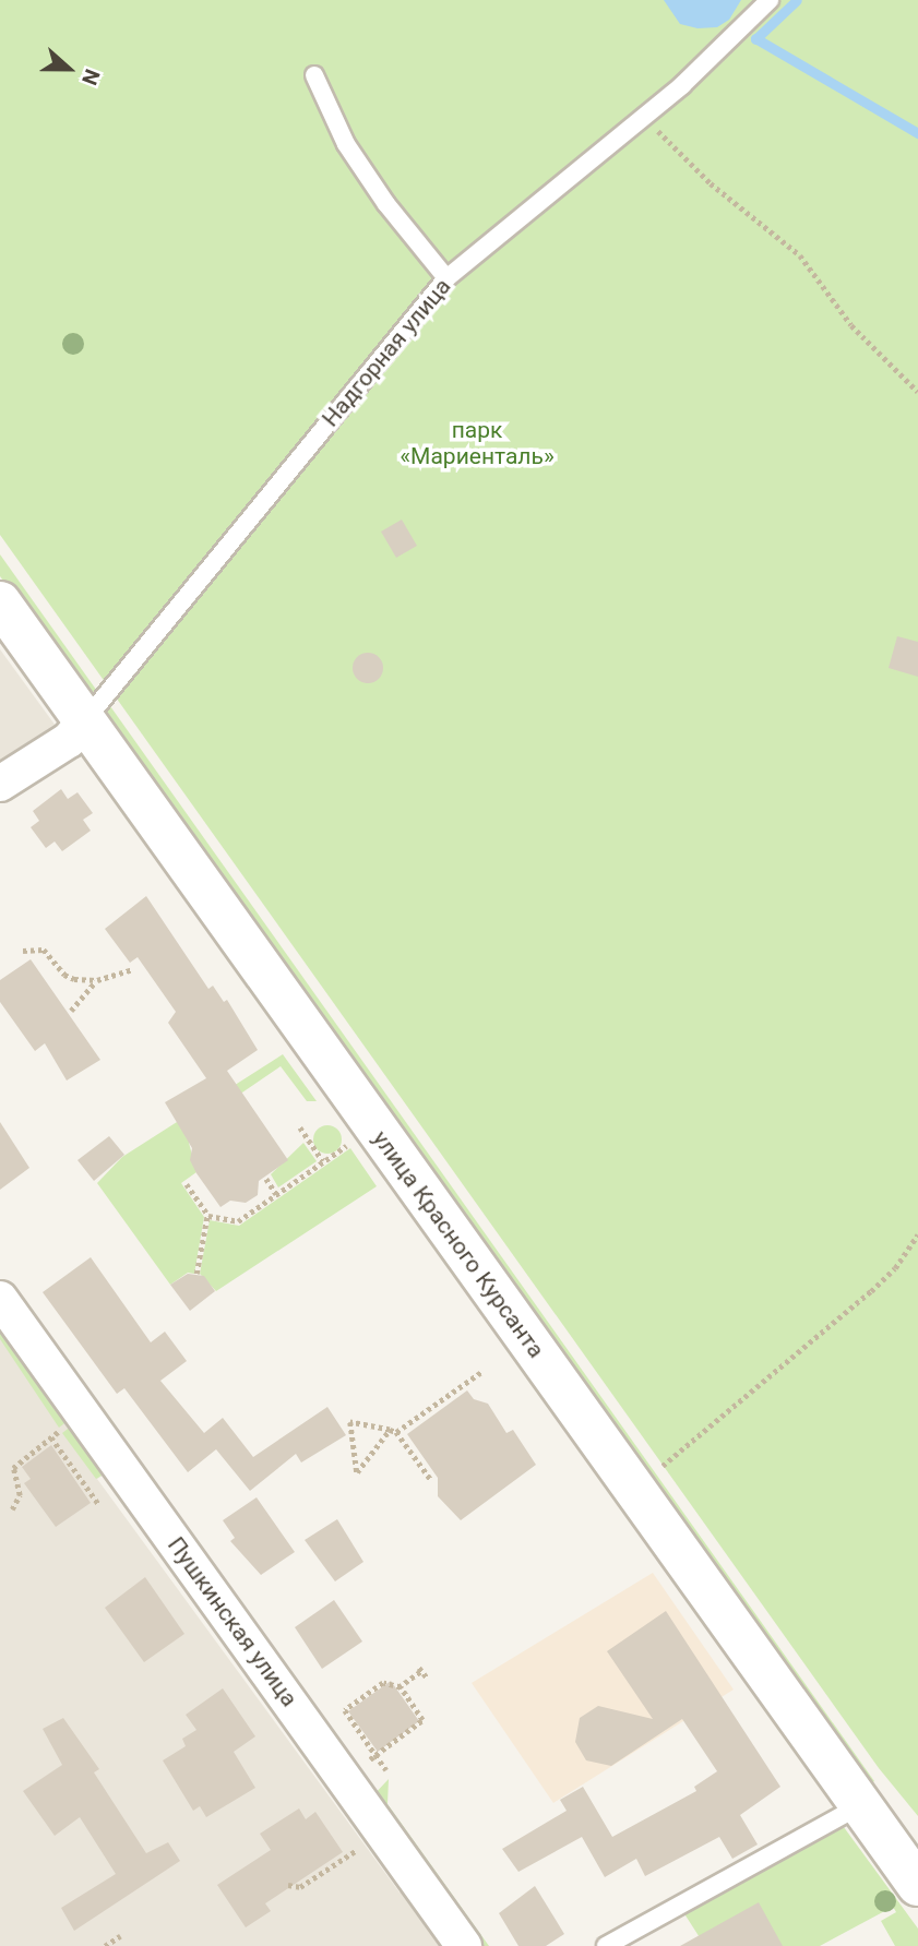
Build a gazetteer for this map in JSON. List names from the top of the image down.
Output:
{
  "streets": {
    "street": ["улица Красного Курсанта", "Пушкинская улица"],
    "lane": ["Надгорная улица"]
  },
  "crossings": [
    ["Надгорная улица", "улица Красного Курсанта"]
  ],
  "parks": ["парк «Мариенталь»"],
  "north": "right"
}
